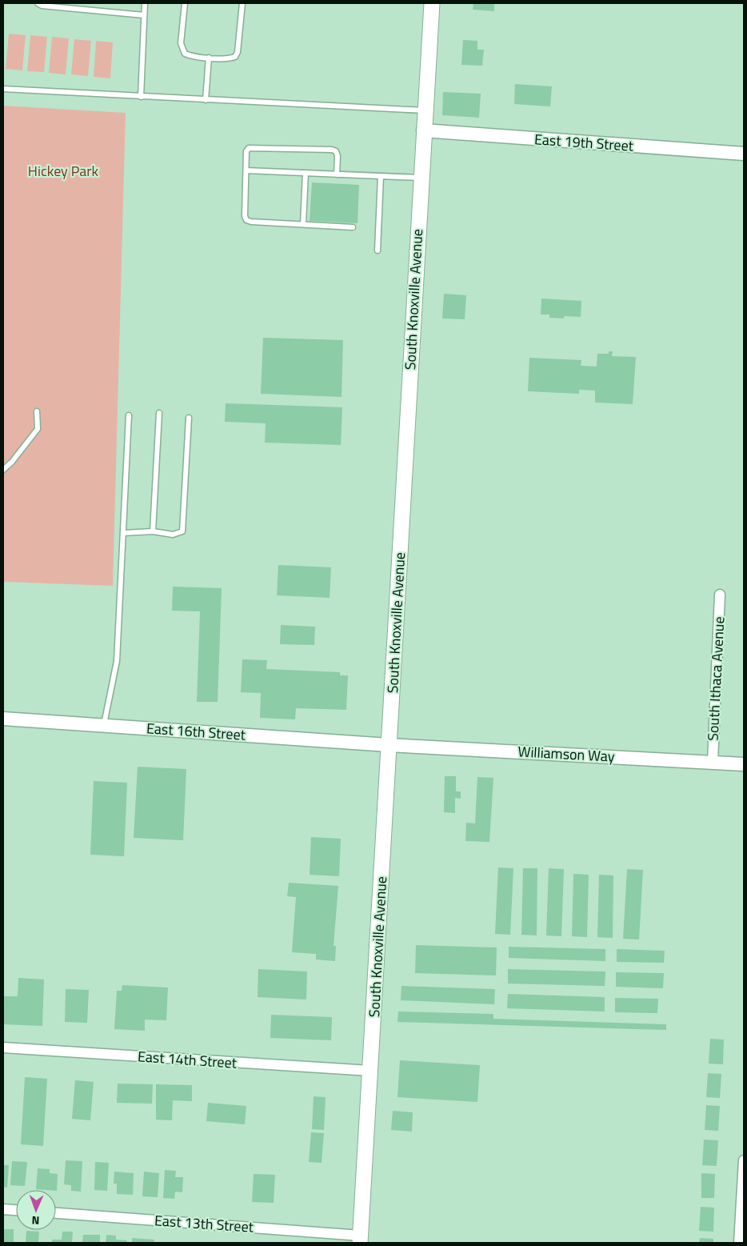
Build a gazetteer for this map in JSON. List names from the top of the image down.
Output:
{
  "streets": {
    "main road": ["South Knoxville Avenue"],
    "street": [
      "East 19th Street",
      "South Ithaca Avenue",
      "East 16th Street",
      "Williamson Way",
      "East 14th Street",
      "East 13th Street"
    ]
  },
  "crossings": [
    ["East 19th Street", "South Knoxville Avenue"],
    ["South Knoxville Avenue", "East 16th Street"],
    ["South Knoxville Avenue", "Williamson Way"],
    ["South Knoxville Avenue", "East 14th Street"],
    ["South Knoxville Avenue", "East 13th Street"],
    ["South Ithaca Avenue", "Williamson Way"],
    ["East 16th Street", "Williamson Way"]
  ],
  "parks": ["Hickey Park"],
  "north": "bottom"
}
